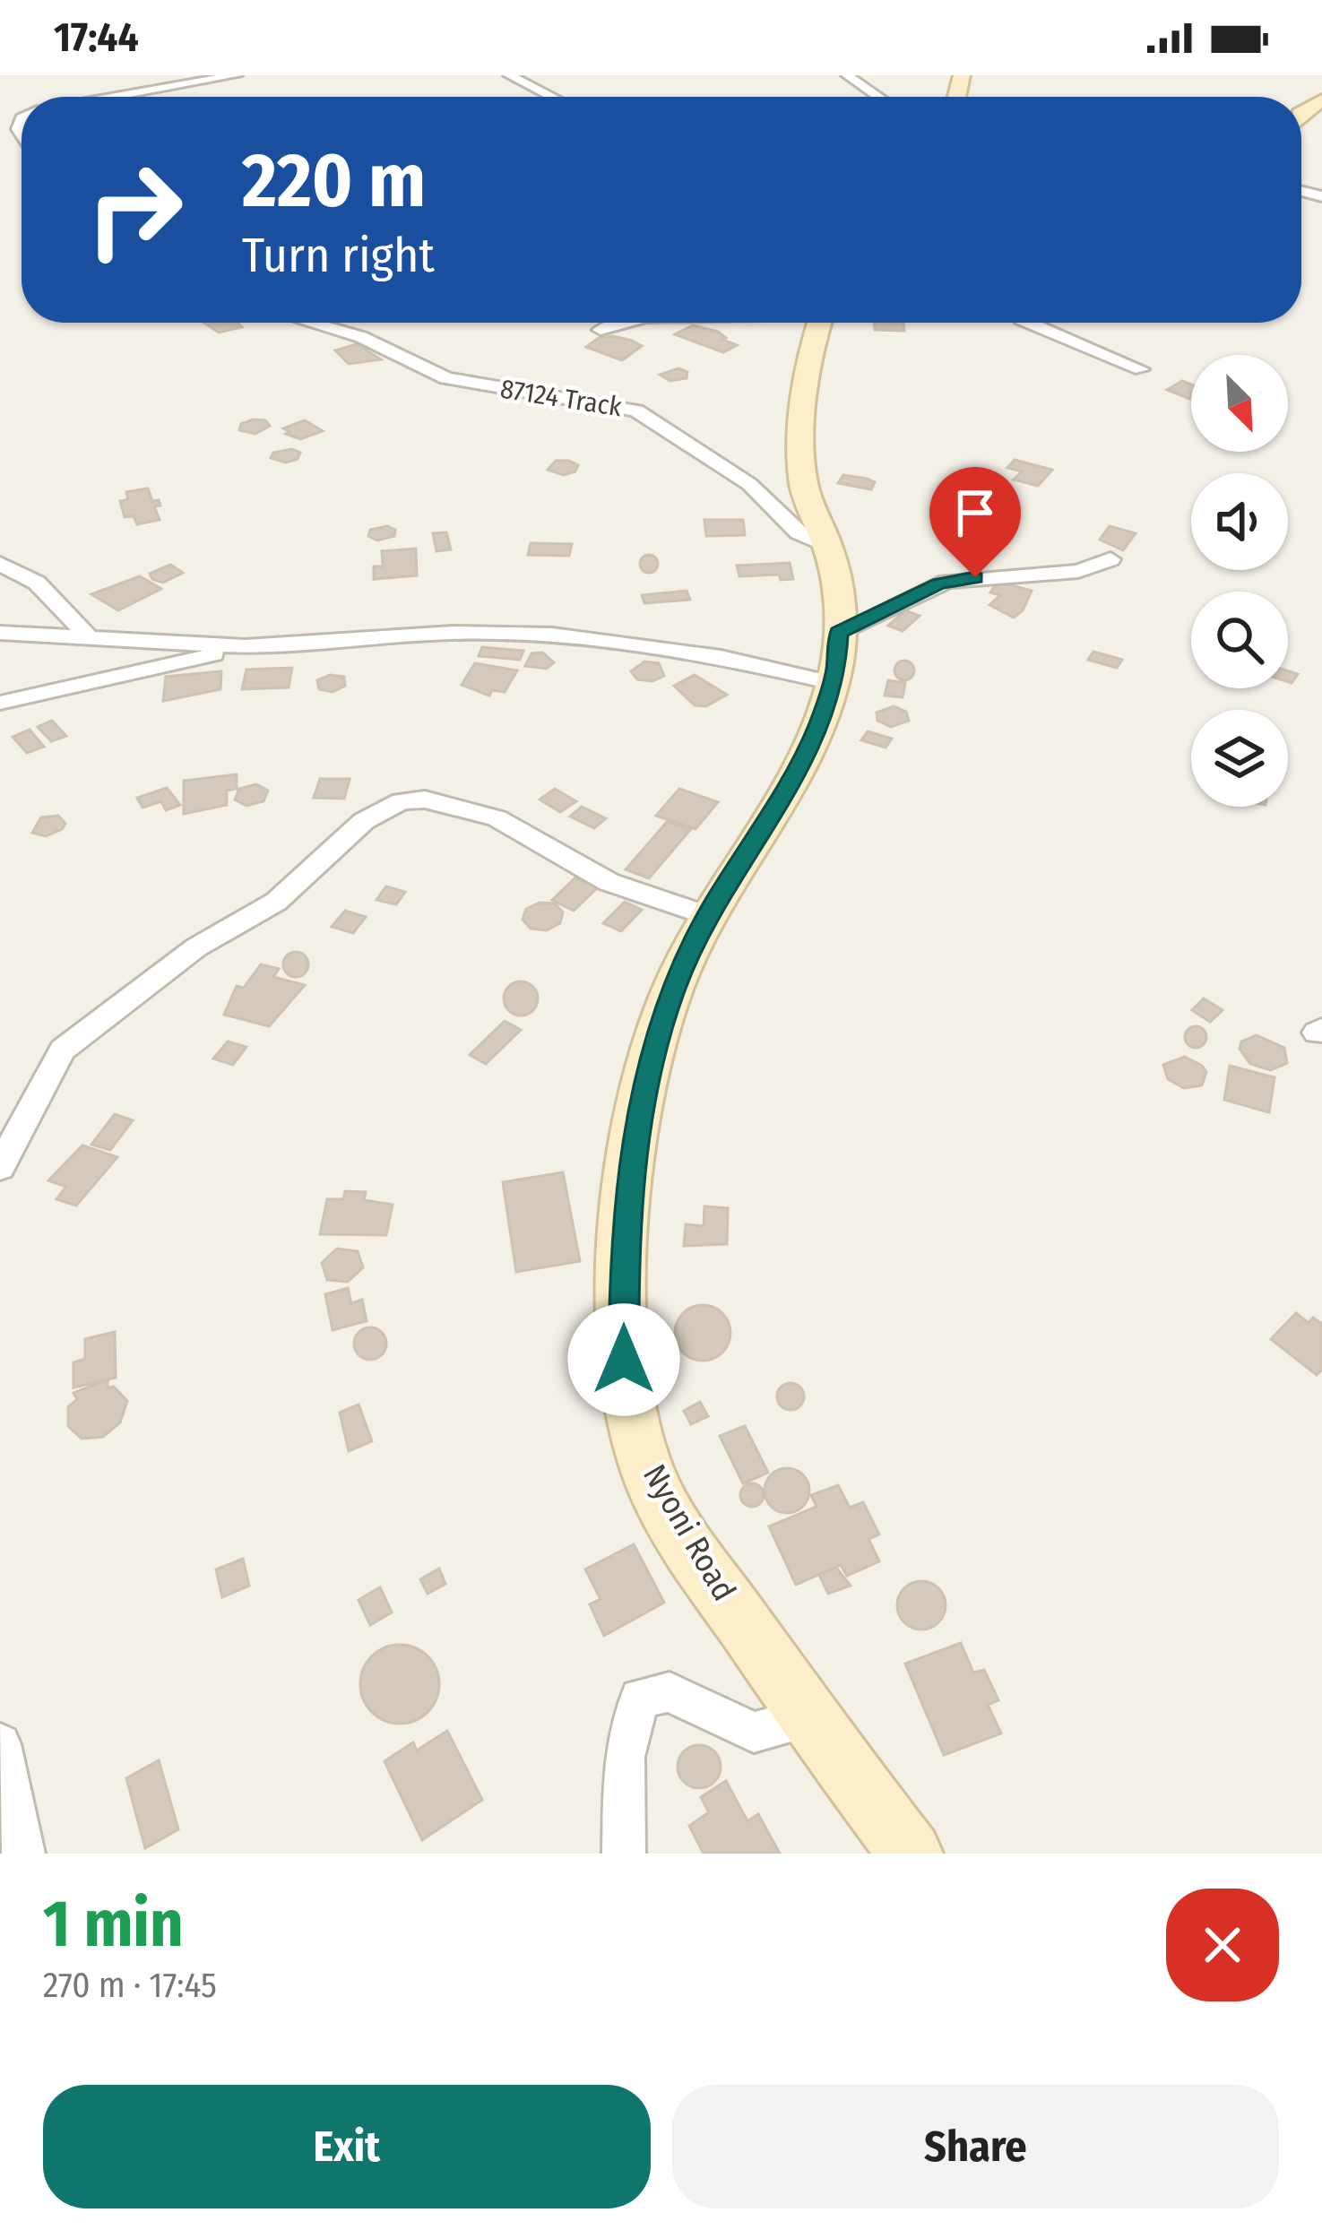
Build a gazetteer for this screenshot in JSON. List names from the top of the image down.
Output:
{
  "streets": {
    "street": ["87124 Track", "Nyoni Road"]
  },
  "crossings": [
    ["87124 Track", "Nyoni Road"]
  ],
  "north": "bottom right",
  "page": {
    "status": "17:44",
    "turn": ["220 m", "Turn right"],
    "heading": ["1 min", "270 m · 17:45"],
    "buttons": ["Exit", "Share"]
  }
}
